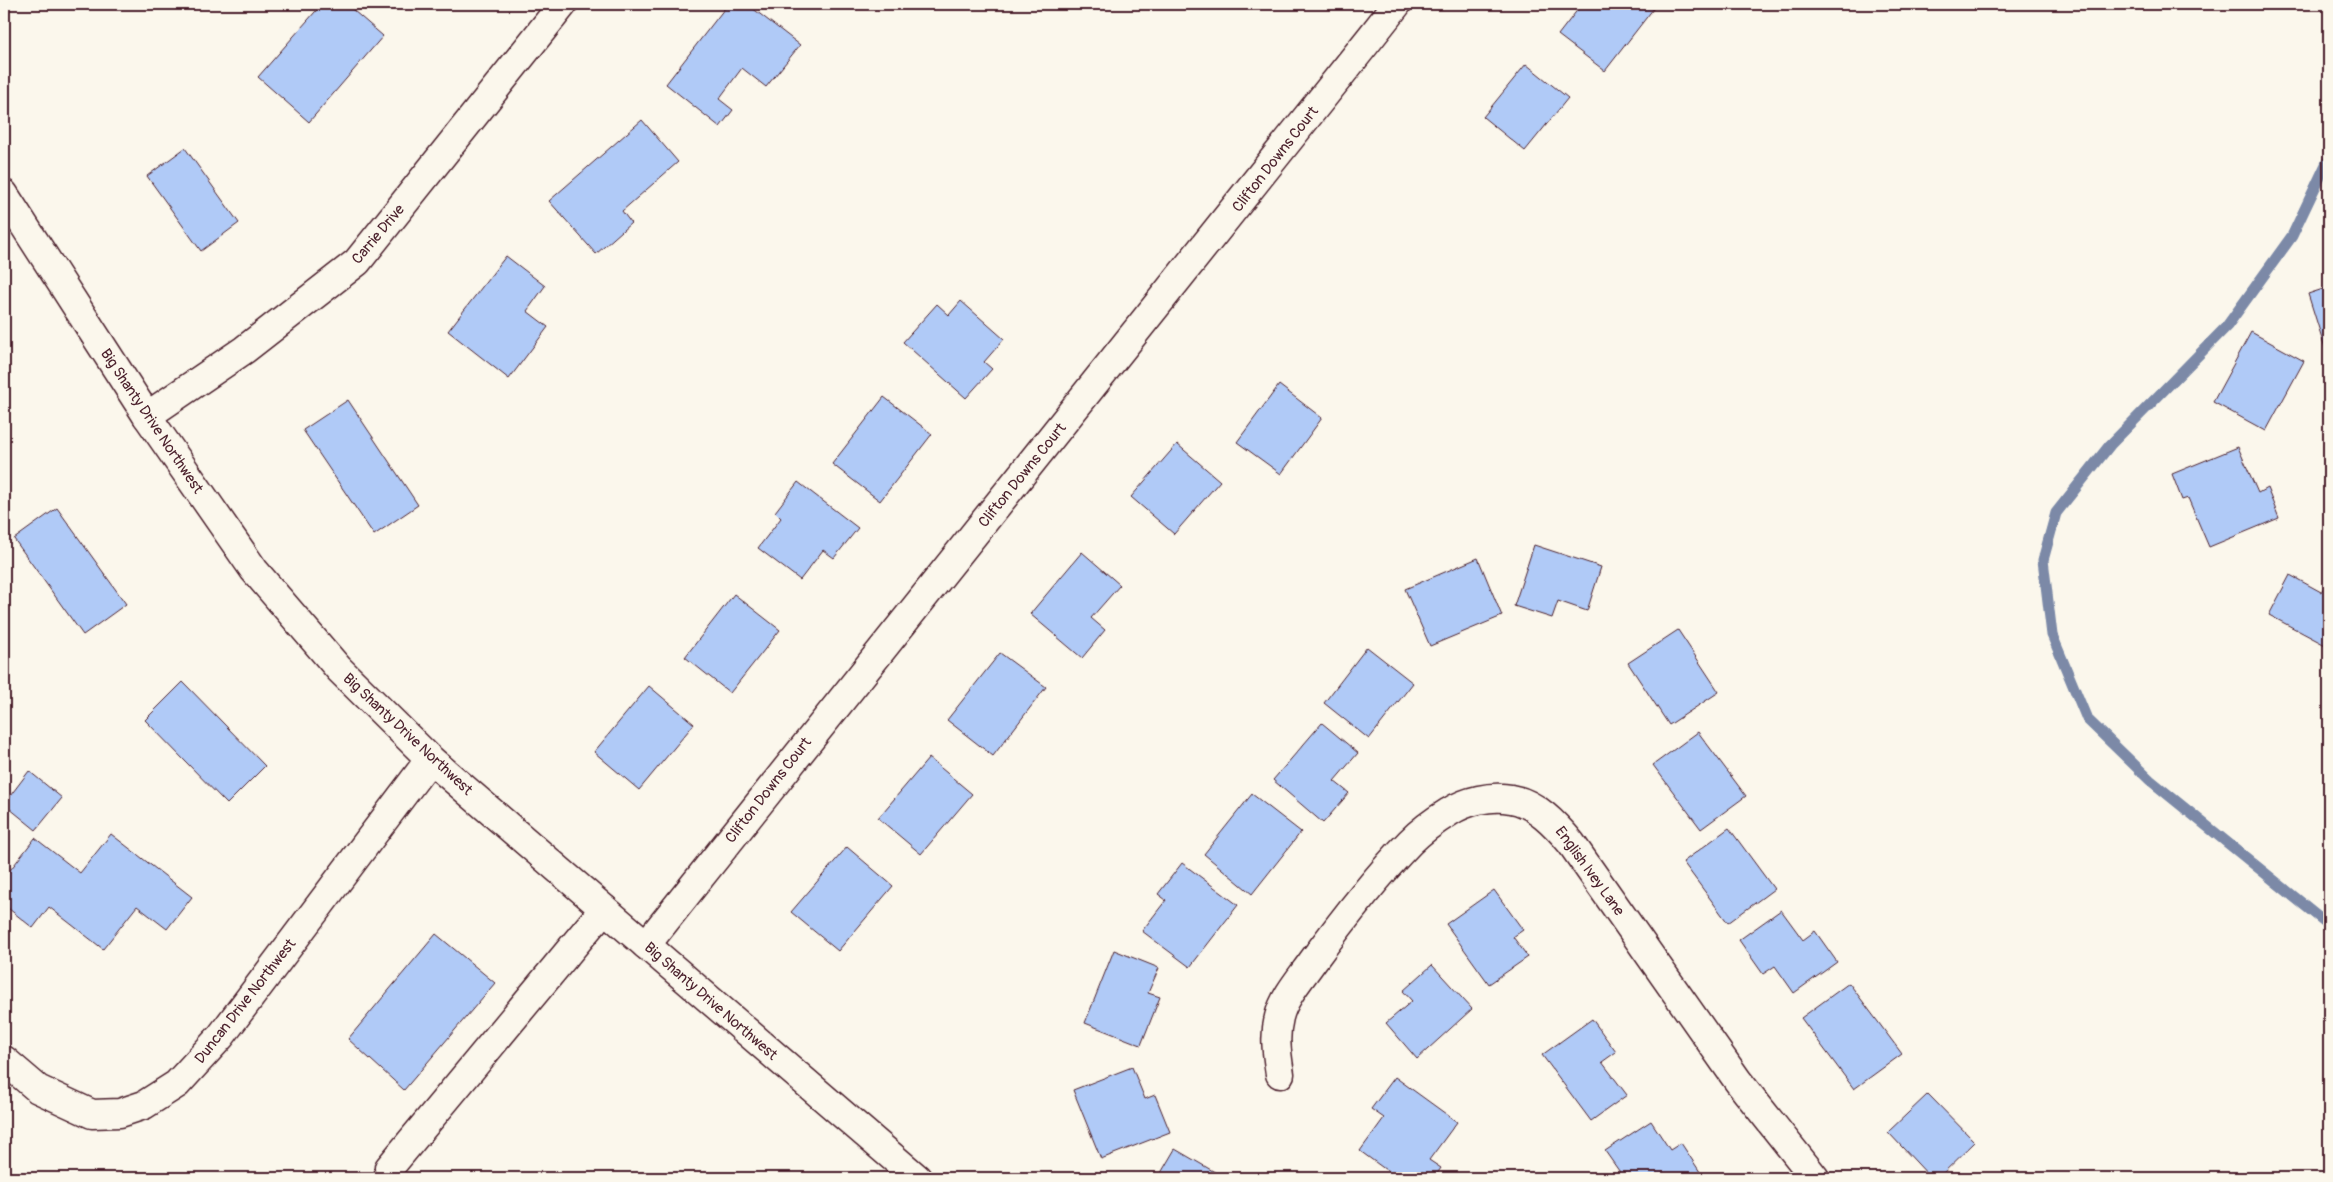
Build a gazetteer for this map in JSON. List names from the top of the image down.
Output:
{
  "streets": {
    "street": [
      "Clifton Downs Court",
      "Carrie Drive",
      "Big Shanty Drive Northwest",
      "English Ivey Lane",
      "Duncan Drive Northwest"
    ]
  },
  "crossings": [
    ["Clifton Downs Court", "Big Shanty Drive Northwest"],
    ["Carrie Drive", "Big Shanty Drive Northwest"],
    ["Big Shanty Drive Northwest", "Duncan Drive Northwest"]
  ]
}
